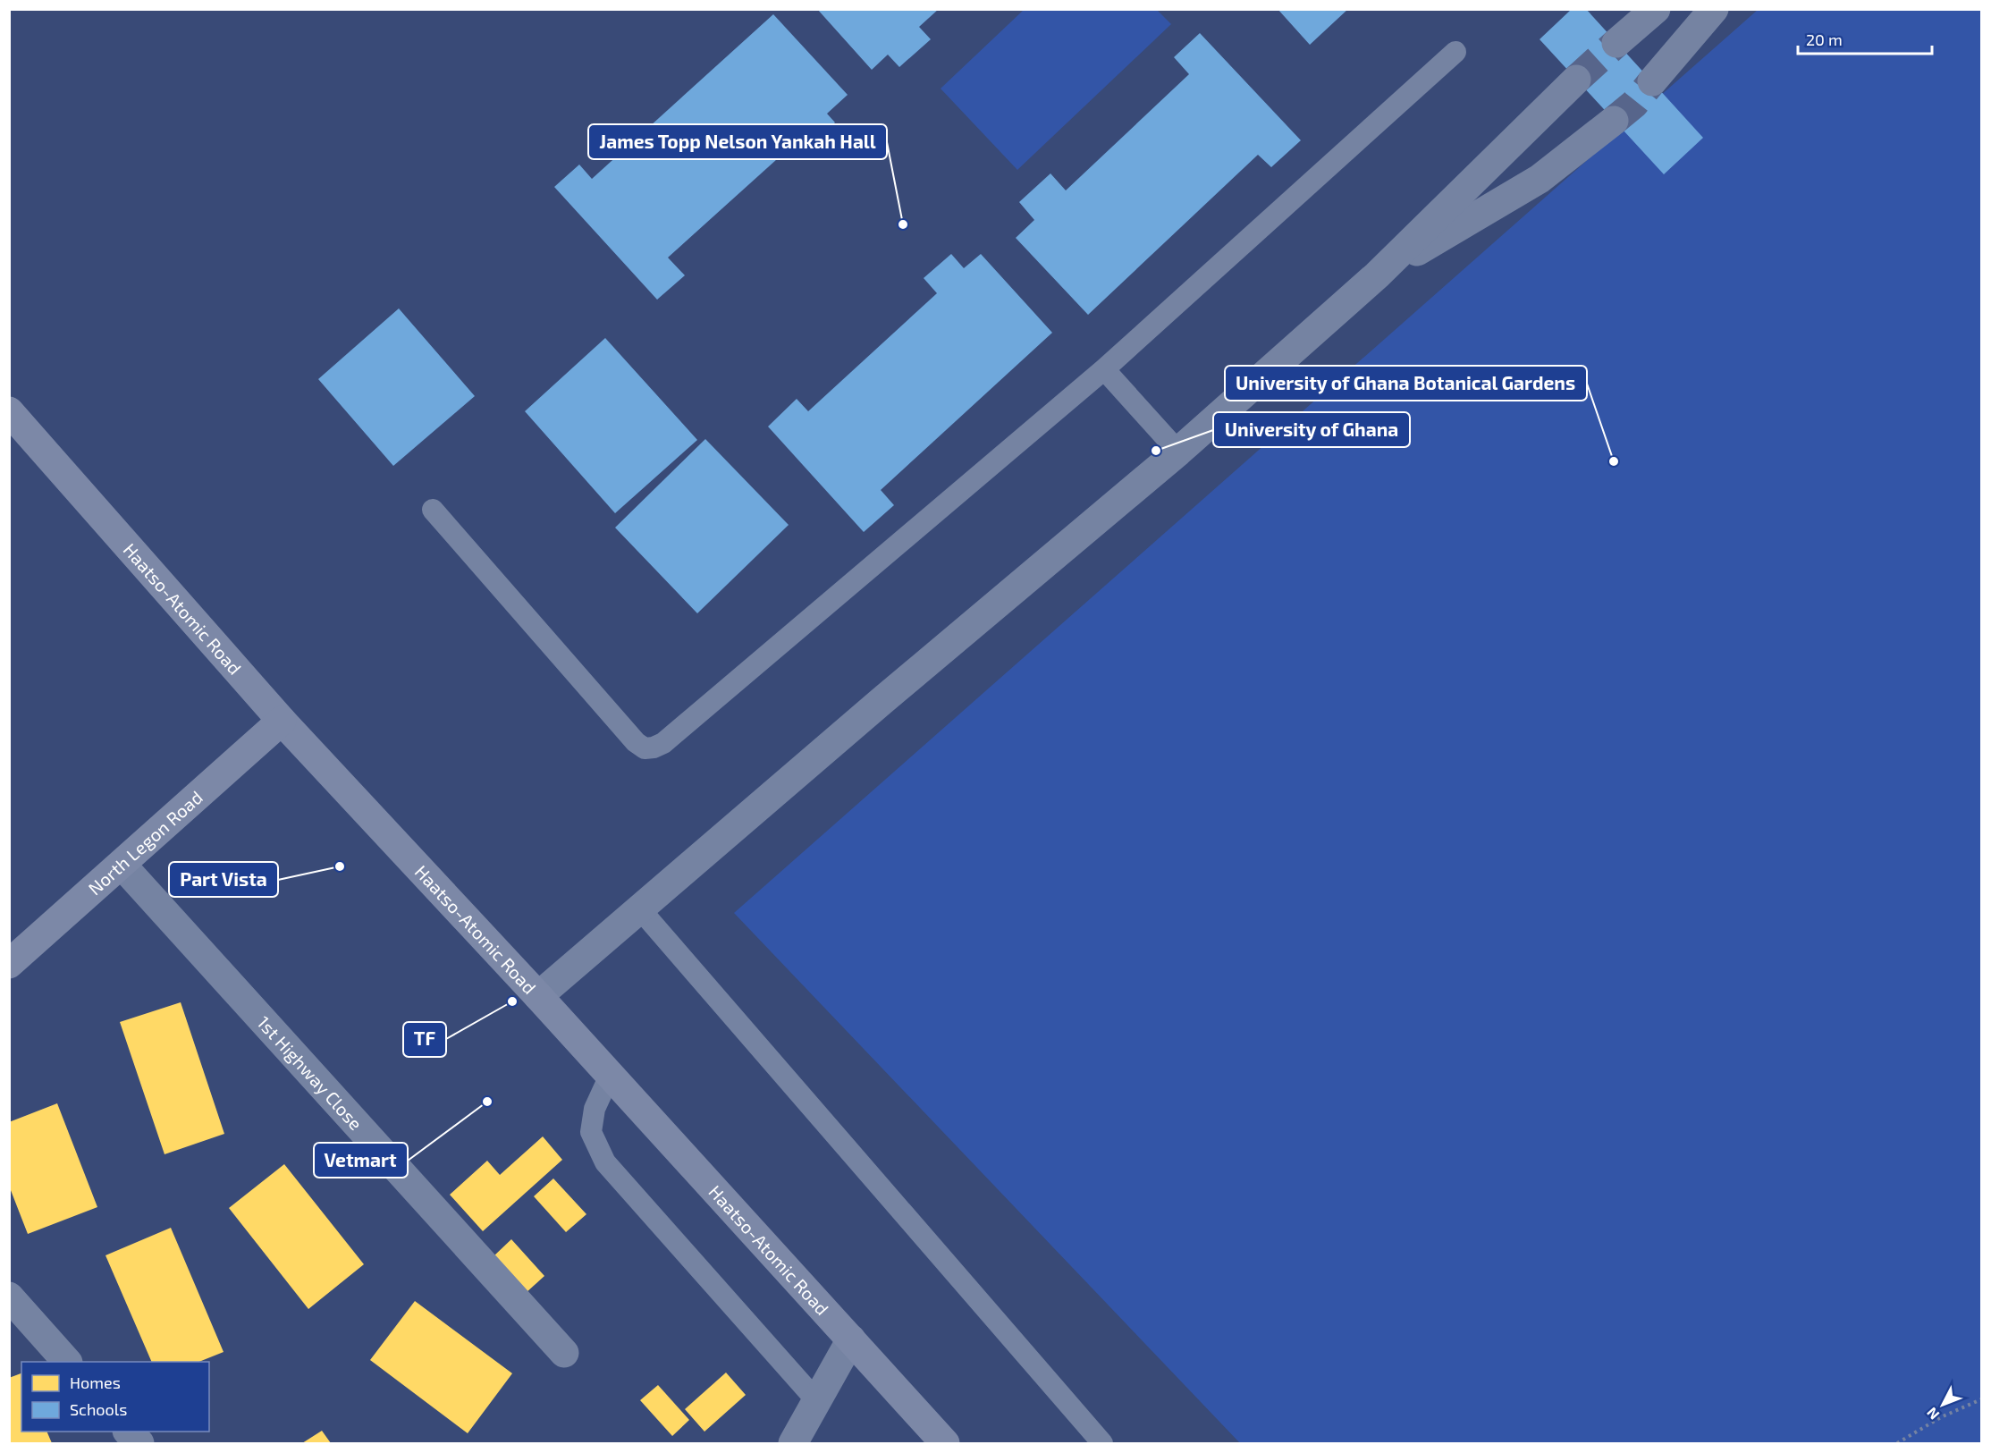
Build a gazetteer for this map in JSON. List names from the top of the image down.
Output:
{
  "streets": {
    "main road": ["Haatso-Atomic Road", "North Legon Road"],
    "street": ["1st Highway Close"]
  },
  "crossings": [
    ["Haatso-Atomic Road", "North Legon Road"],
    ["North Legon Road", "1st Highway Close"]
  ],
  "places": [
    "James Topp Nelson Yankah Hall",
    "University of Ghana",
    "University of Ghana Botanical Gardens",
    "Part Vista",
    "TF",
    "Vetmart"
  ],
  "legend": ["Homes", "Schools"],
  "scale_bar": "20 m",
  "north": "bottom left"
}
